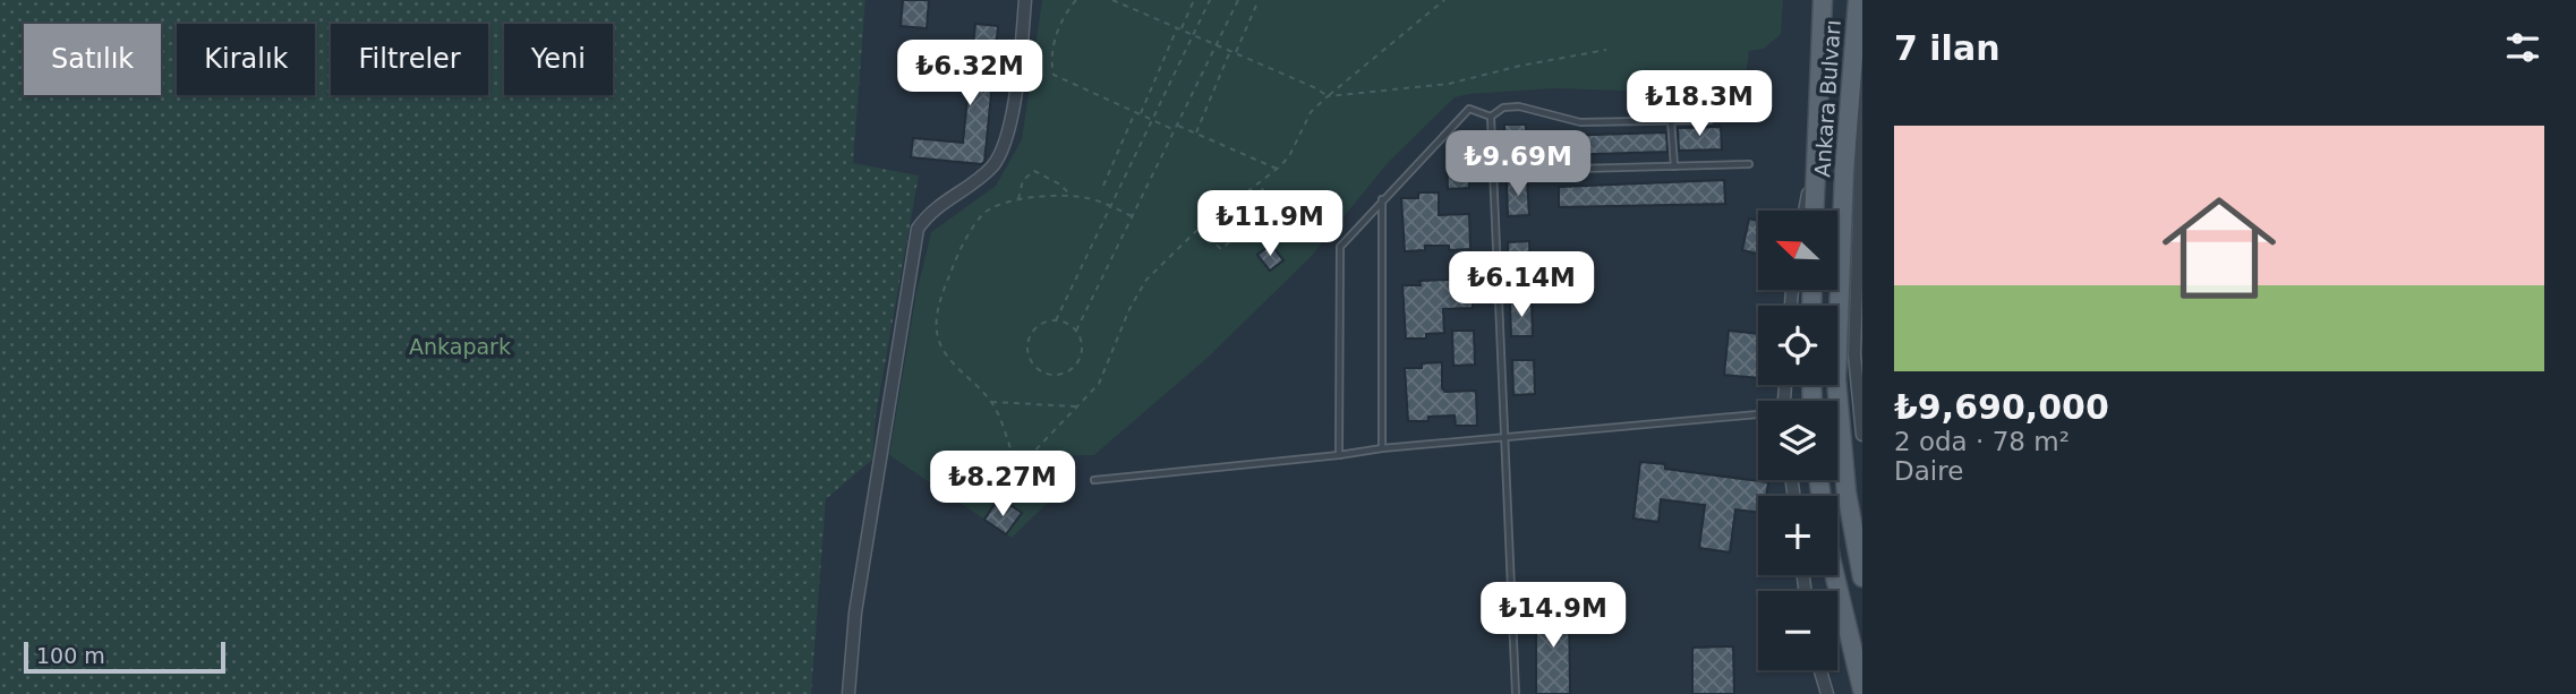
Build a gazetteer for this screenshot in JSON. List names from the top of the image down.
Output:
{
  "streets": {
    "main road": ["Ankara Bulvarı"]
  },
  "parks": ["Ankapark"],
  "scale_bar": "100 m",
  "north": "top left",
  "page": {
    "heading": "7 ilan",
    "chip": [
      "Satılık",
      "Kiralık",
      "Filtreler",
      "Yeni"
    ],
    "price": [
      "₺6.32M",
      "₺18.3M",
      "₺9.69M",
      "₺11.9M",
      "₺6.14M",
      "₺8.27M",
      "₺14.9M"
    ],
    "list": [
      {
        "name": "₺9,690,000",
        "note": "2 oda · 78 m² · Daire"
      }
    ],
    "map_buttons": ["+", "−"],
    "scale": "100 m"
  }
}
